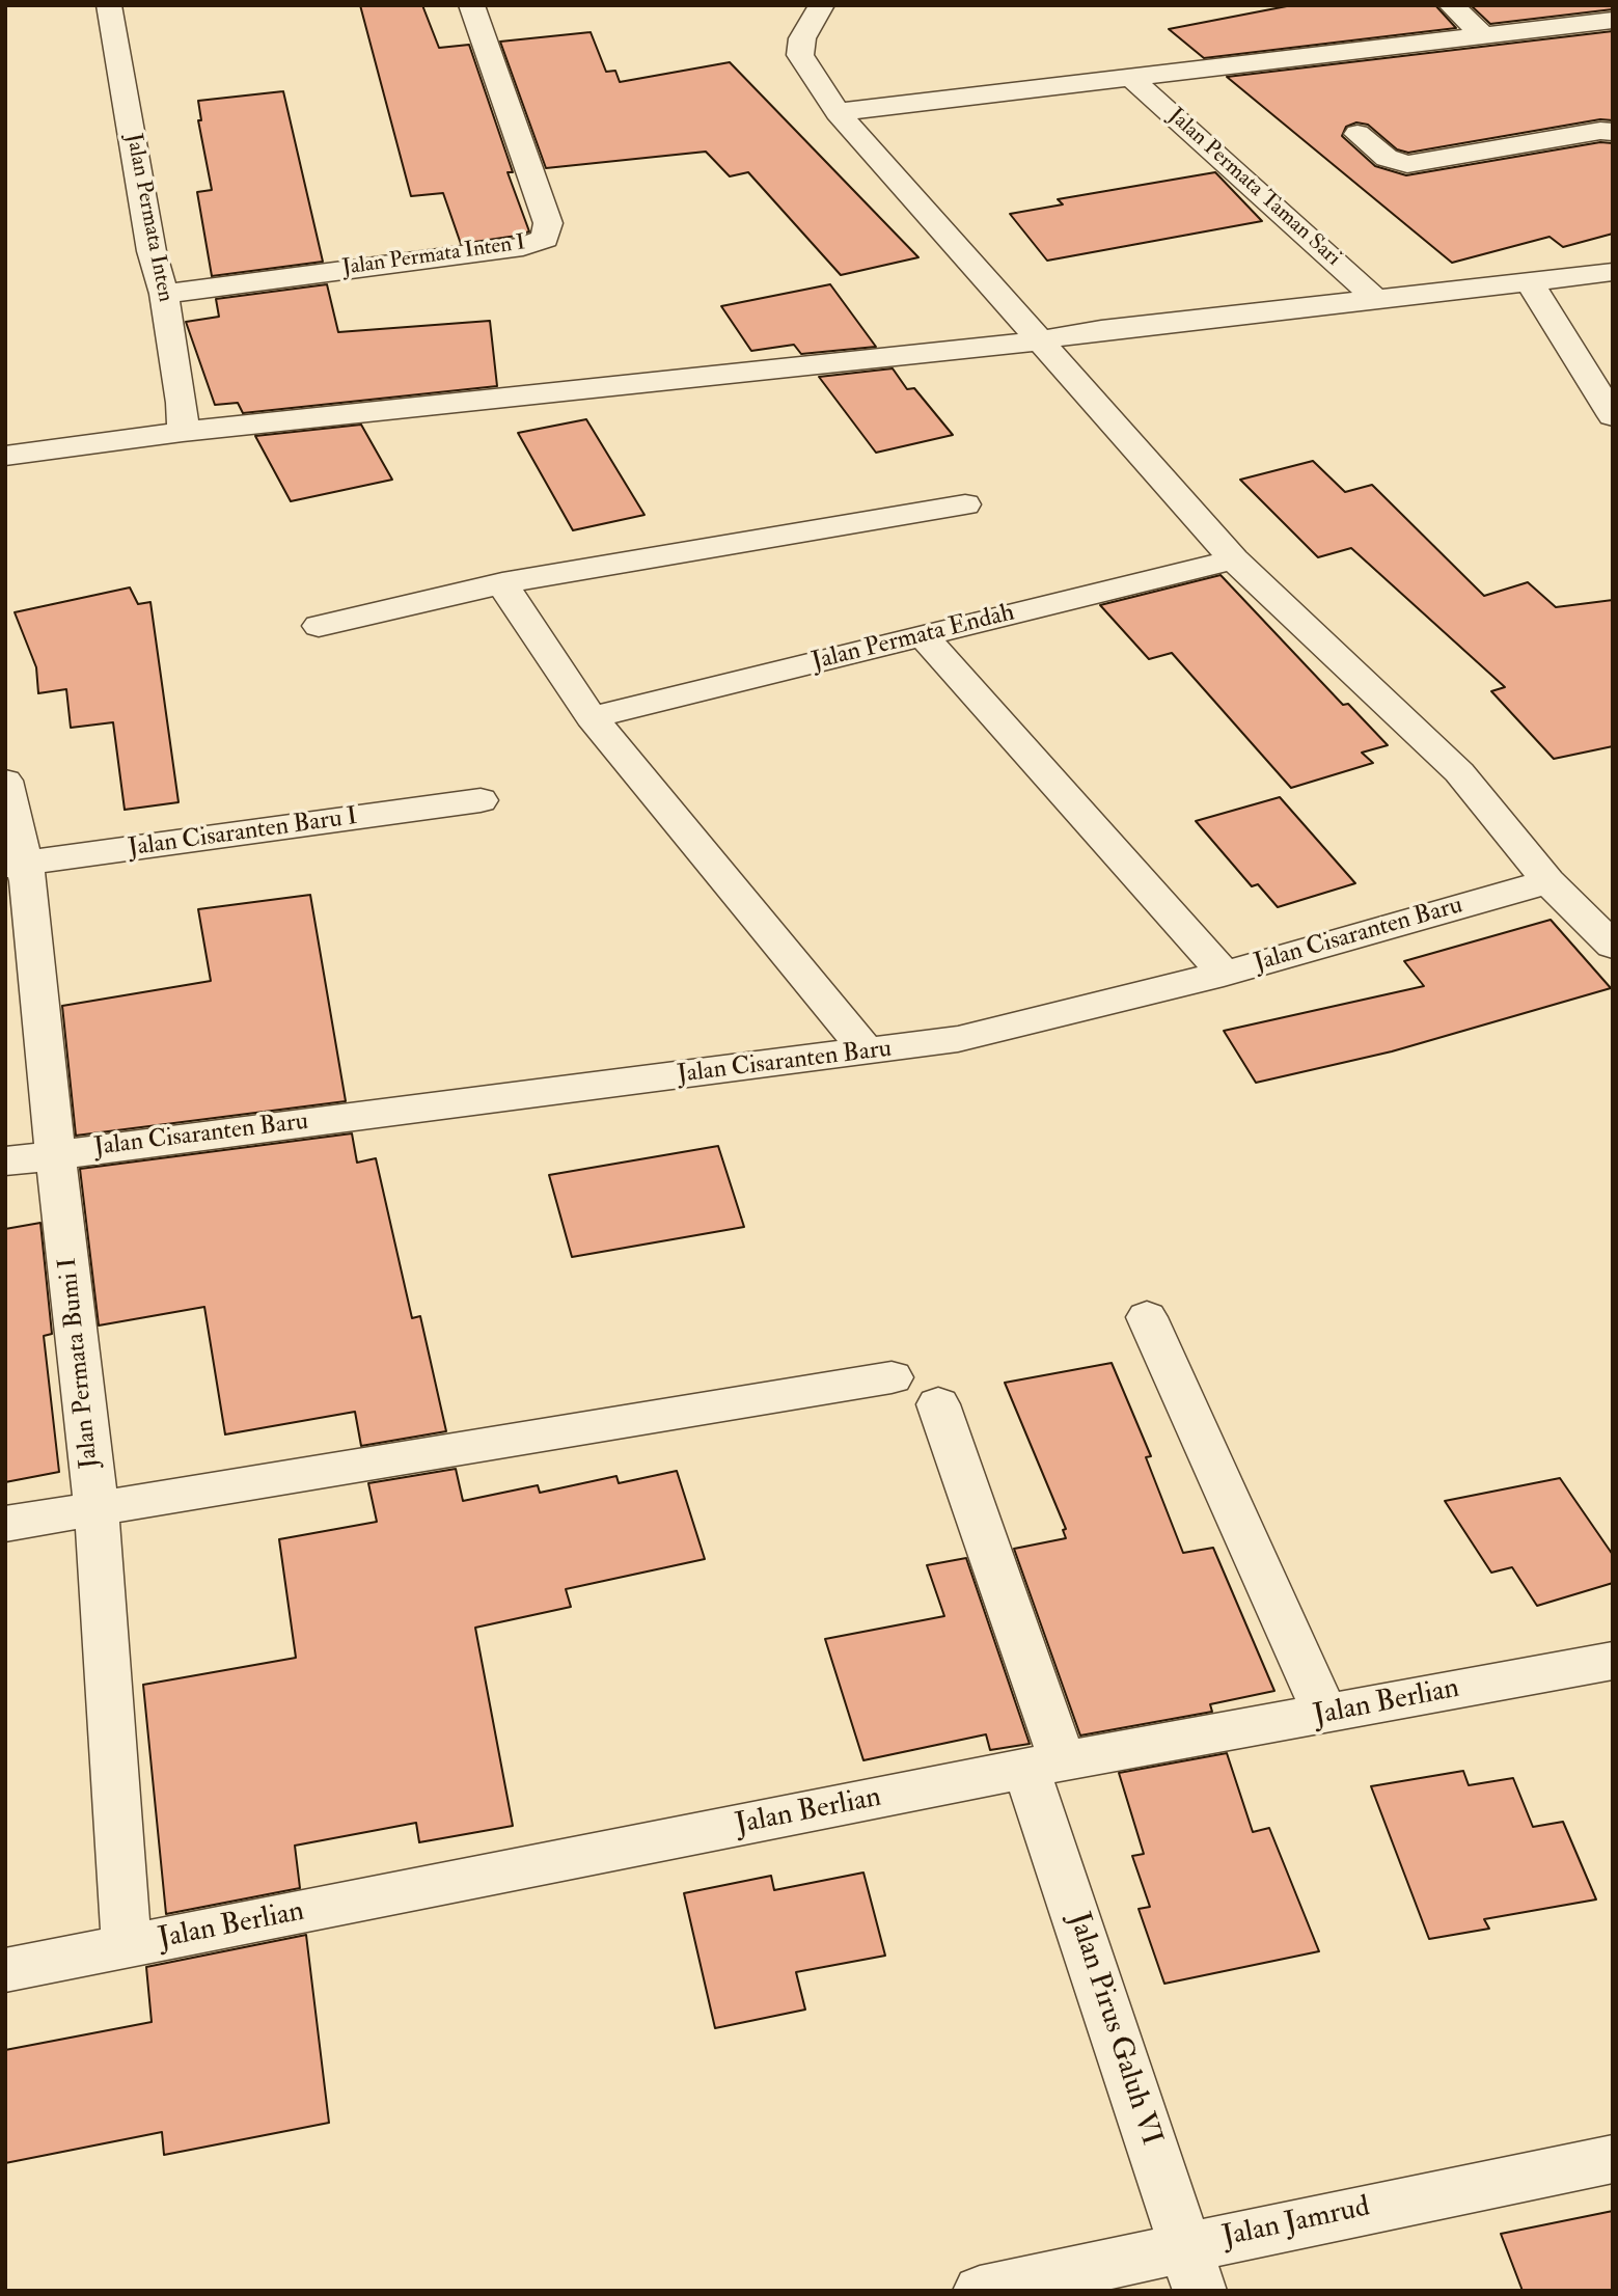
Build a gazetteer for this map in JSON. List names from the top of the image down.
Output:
{
  "streets": {
    "street": [
      "Jalan Permata Taman Sari",
      "Jalan Permata Inten",
      "Jalan Permata Inten I",
      "Jalan Permata Endah",
      "Jalan Cisaranten Baru I",
      "Jalan Cisaranten Baru",
      "Jalan Permata Bumi I",
      "Jalan Berlian",
      "Jalan Pirus Galuh VI",
      "Jalan Jamrud"
    ]
  },
  "crossings": [
    ["Jalan Permata Inten", "Jalan Permata Inten I"],
    ["Jalan Cisaranten Baru I", "Jalan Permata Bumi I"],
    ["Jalan Cisaranten Baru", "Jalan Permata Bumi I"],
    ["Jalan Permata Bumi I", "Jalan Berlian"],
    ["Jalan Berlian", "Jalan Pirus Galuh VI"],
    ["Jalan Pirus Galuh VI", "Jalan Jamrud"]
  ]
}
